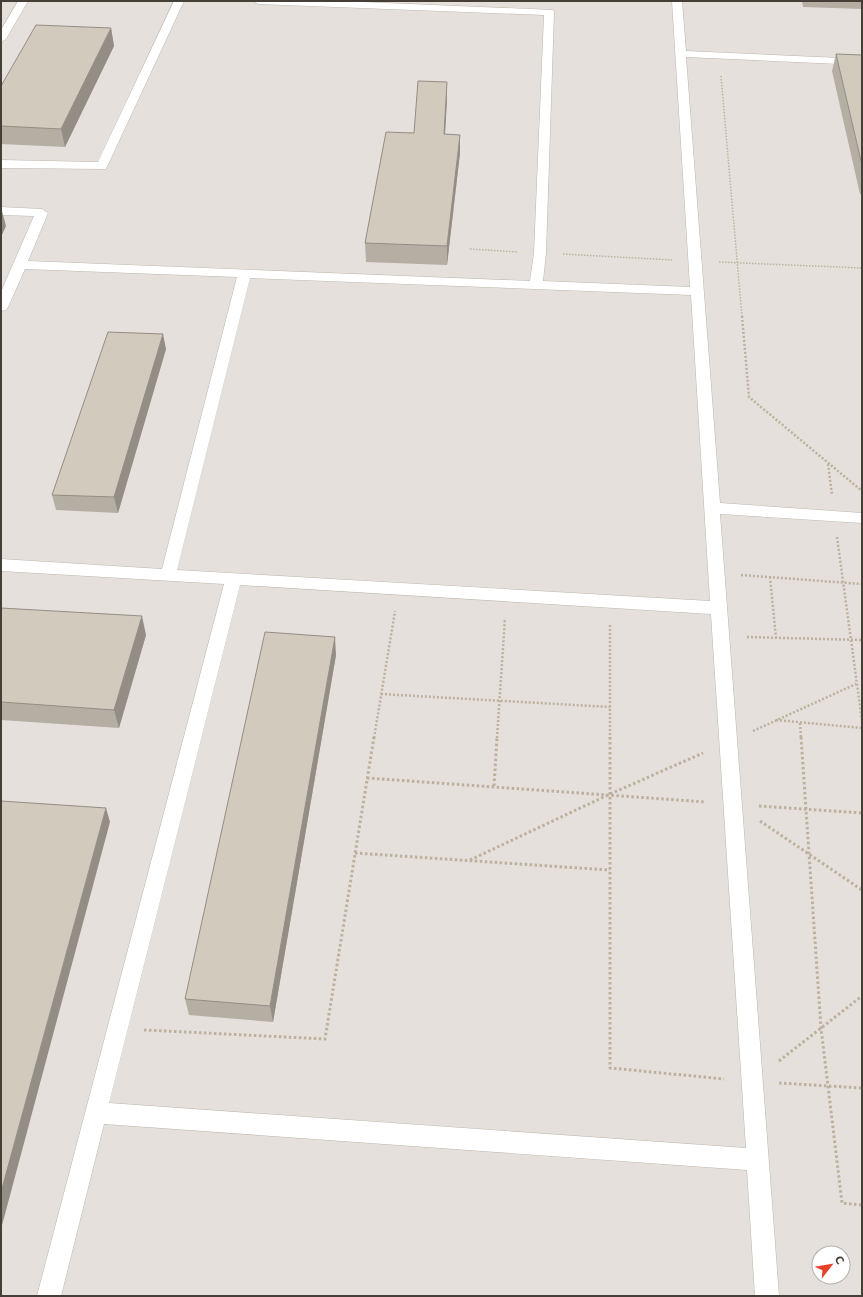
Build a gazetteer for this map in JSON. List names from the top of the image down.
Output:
{
  "north": "top right"
}
